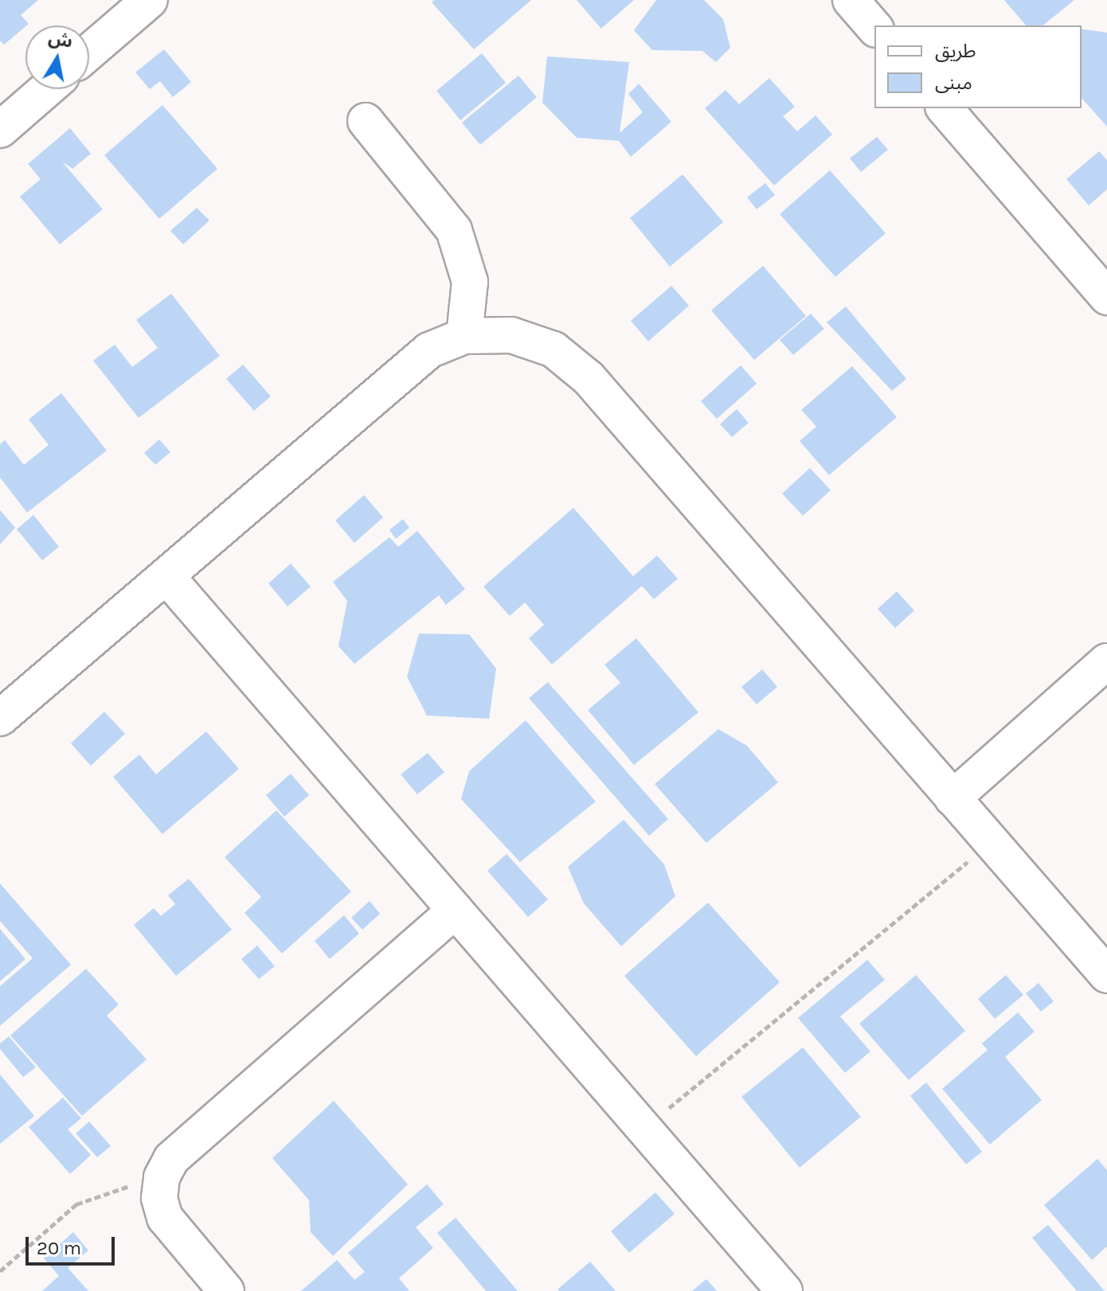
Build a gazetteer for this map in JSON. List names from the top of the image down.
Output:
{
  "legend": ["طريق", "مبنى"],
  "scale_bar": "20 m",
  "north": "top"
}
